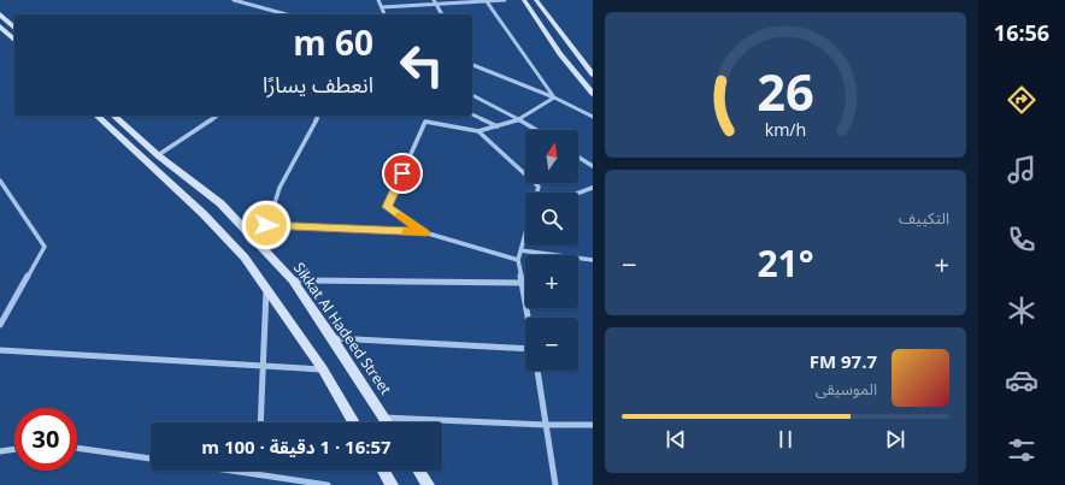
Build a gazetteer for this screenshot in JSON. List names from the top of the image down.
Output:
{
  "streets": {
    "main road": ["Sikkat Al Hadeed Street"]
  },
  "north": "top",
  "page": {
    "tabs": "16:56",
    "turn": ["60 m", "انعطف يسارًا"],
    "map_buttons": ["+", "−"],
    "tile": "التكييف",
    "heat": ["−", "21°", "+"],
    "song": ["97.7 FM", "الموسيقى"],
    "limit": "30",
    "trip": "16:57 · 1 دقيقة · 100 m",
    "gauge": ["26", "km/h"]
  }
}
